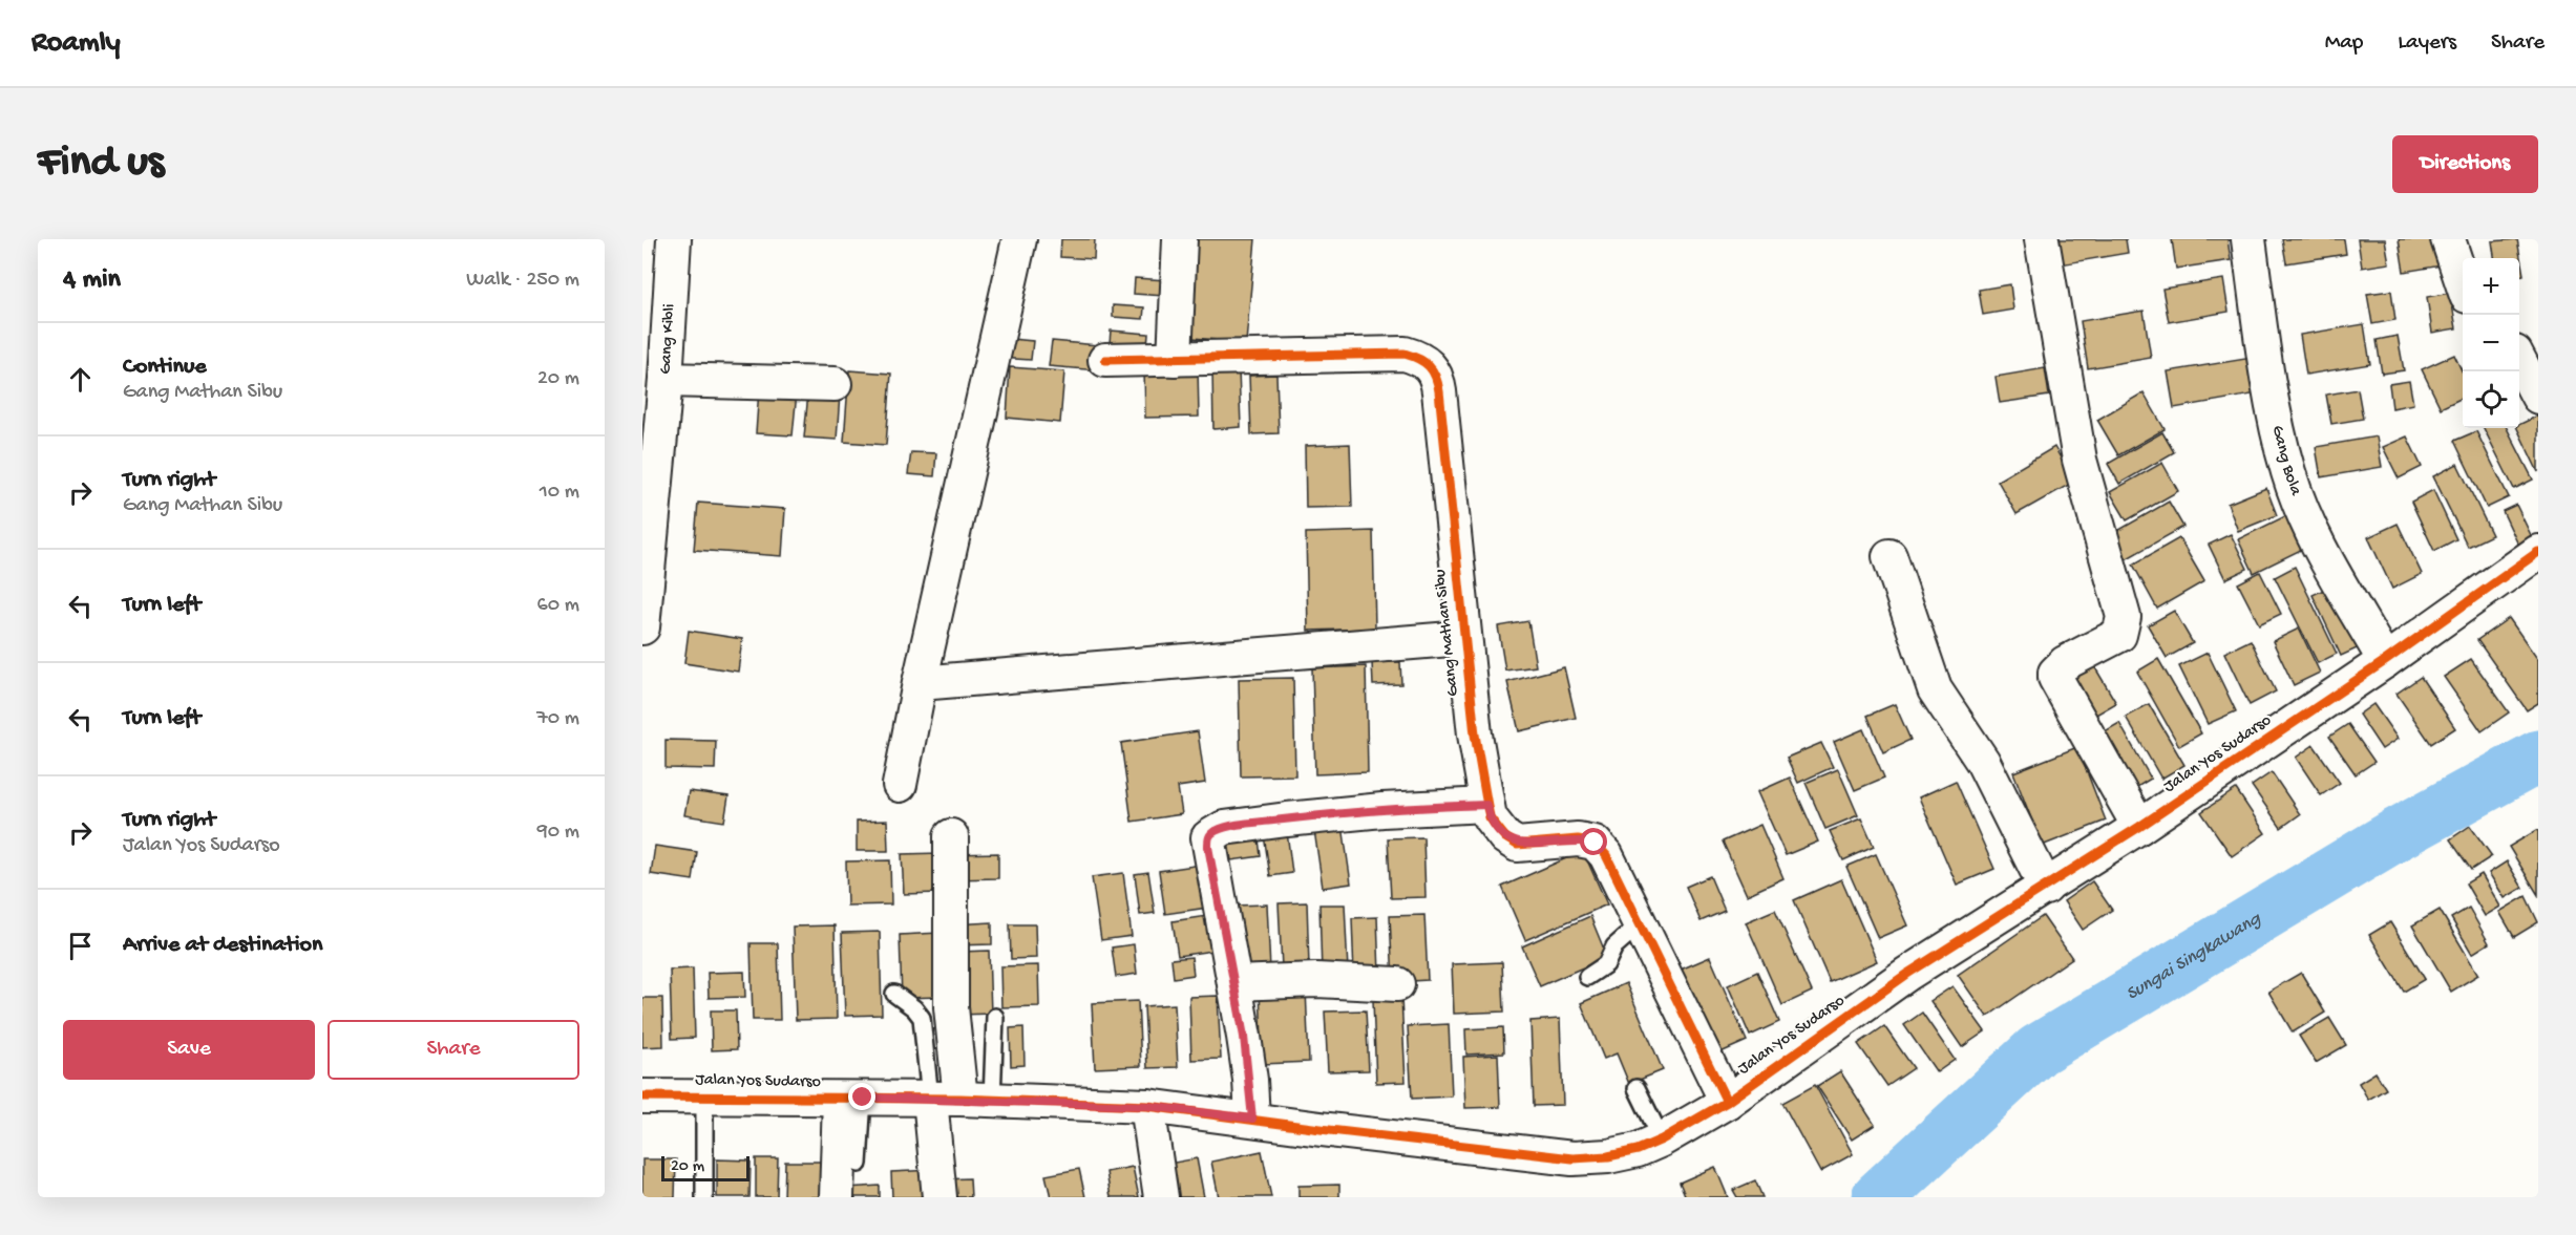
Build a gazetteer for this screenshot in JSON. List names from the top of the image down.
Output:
{
  "streets": {
    "street": [
      "Gang Kibli",
      "Gang Bola",
      "Gang Mathan Sibu",
      "Jalan Yos Sudarso"
    ]
  },
  "crossings": [
    ["Gang Bola", "Jalan Yos Sudarso"],
    ["Gang Mathan Sibu", "Jalan Yos Sudarso"]
  ],
  "water": ["Sungai Singkawang"],
  "scale_bar": "20 m",
  "page": {
    "header": "Roamly",
    "nav": ["Map", "Layers", "Share"],
    "buttons": [
      "Directions",
      ["Save", "Share"]
    ],
    "title": "Find us",
    "heading": ["4 min", "Walk · 250 m"],
    "map_buttons": ["+", "−"],
    "list": [
      ["Continue", "Gang Mathan Sibu", "20 m"],
      ["Turn right", "Gang Mathan Sibu", "10 m"],
      ["Turn left", "60 m"],
      ["Turn left", "70 m"],
      ["Turn right", "Jalan Yos Sudarso", "90 m"],
      "Arrive at destination"
    ],
    "scale": "20 m"
  }
}
